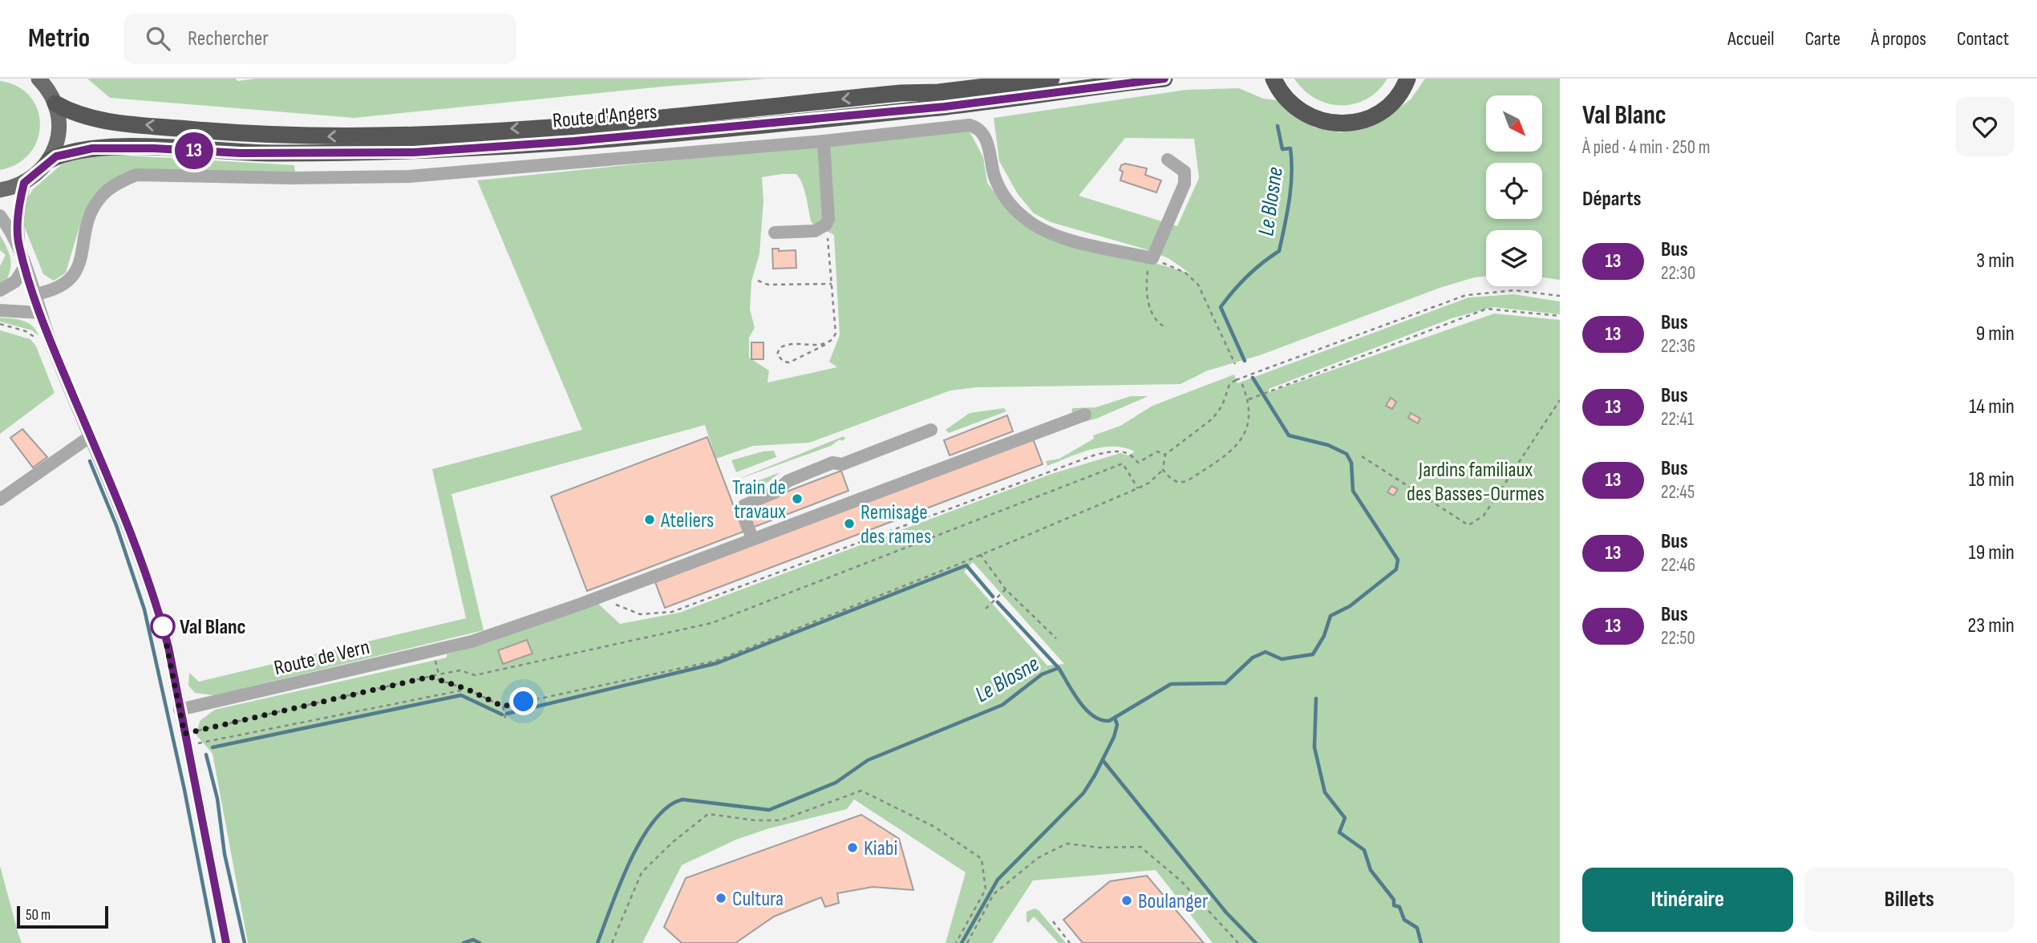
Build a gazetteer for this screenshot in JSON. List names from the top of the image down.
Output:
{
  "streets": {
    "highway": ["Route d'Angers"],
    "street": ["Route de Vern"]
  },
  "water": ["Le Blosne"],
  "parks": ["Jardins familiaux des Basses-Ourmes"],
  "places": [
    "Train de travaux",
    "Ateliers",
    "Remisage des rames",
    "Val Blanc",
    "Kiabi",
    "Cultura",
    "Boulanger"
  ],
  "lines": ["bus line 13"],
  "scale_bar": "50 m",
  "north": "bottom right",
  "page": {
    "header": "Metrio",
    "search": "Rechercher",
    "nav": [
      "Accueil",
      "Carte",
      "À propos",
      "Contact"
    ],
    "on_map": "13",
    "heading": [
      ["Val Blanc", "À pied · 4 min · 250 m"],
      "Départs"
    ],
    "list": [
      {
        "mark": "13",
        "name": "Bus",
        "note": "22:30",
        "value": "3 min"
      },
      {
        "mark": "13",
        "name": "Bus",
        "note": "22:36",
        "value": "9 min"
      },
      {
        "mark": "13",
        "name": "Bus",
        "note": "22:41",
        "value": "14 min"
      },
      {
        "mark": "13",
        "name": "Bus",
        "note": "22:45",
        "value": "18 min"
      },
      {
        "mark": "13",
        "name": "Bus",
        "note": "22:46",
        "value": "19 min"
      },
      {
        "mark": "13",
        "name": "Bus",
        "note": "22:50",
        "value": "23 min"
      }
    ],
    "buttons": ["Itinéraire", "Billets"],
    "scale": "50 m"
  }
}
